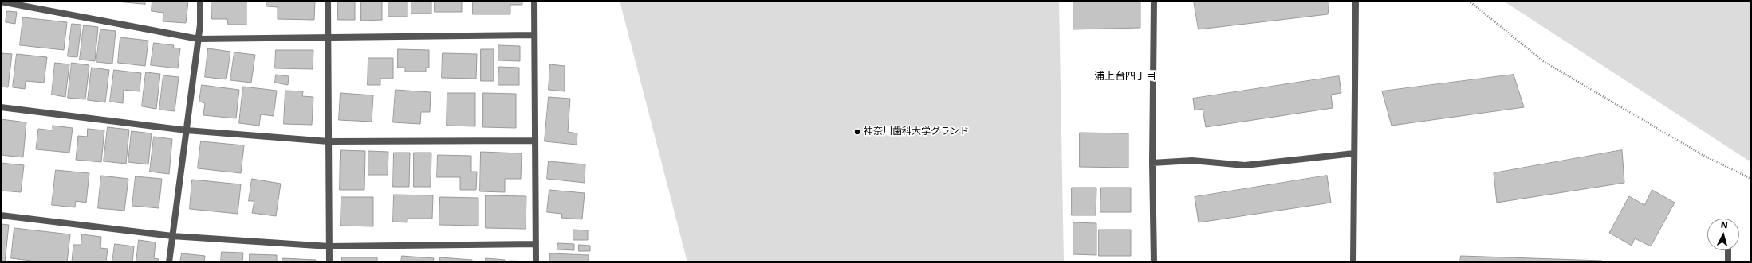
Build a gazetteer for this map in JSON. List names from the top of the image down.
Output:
{
  "districts": ["浦上台四丁目"],
  "places": ["神奈川歯科大学グランド"],
  "north": "top"
}
